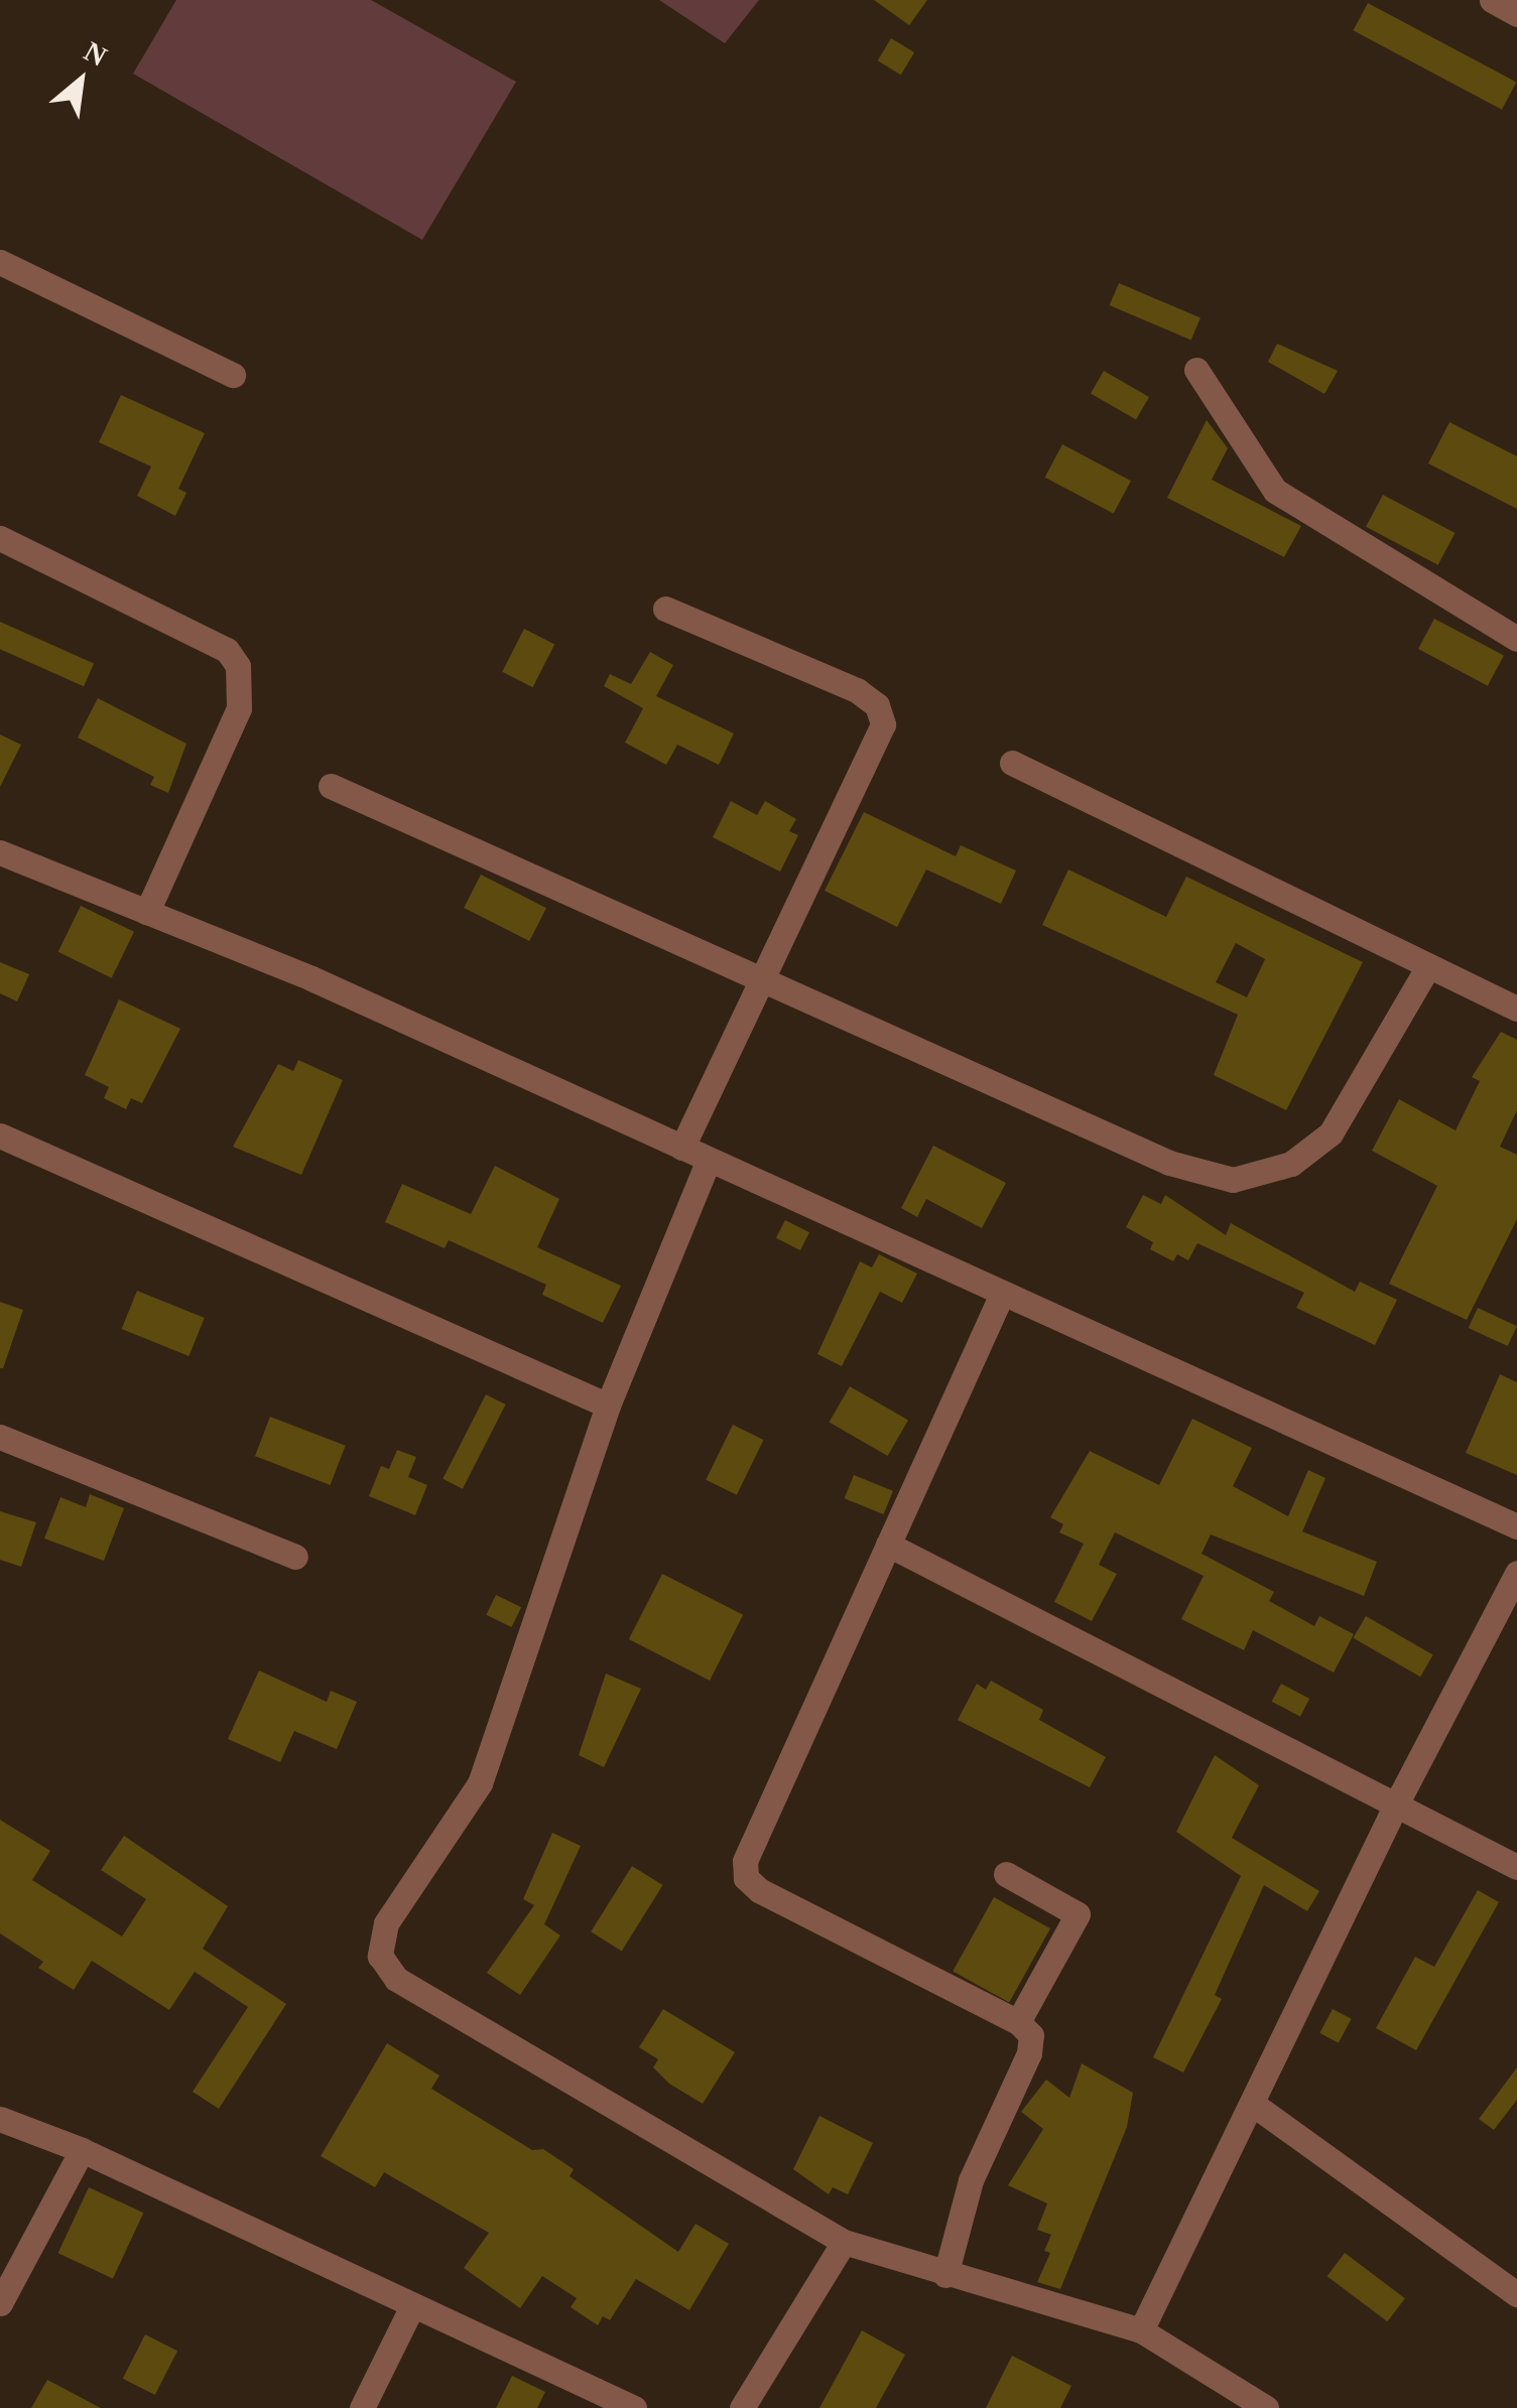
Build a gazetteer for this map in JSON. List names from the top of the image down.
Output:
{
  "north": "top right"
}
